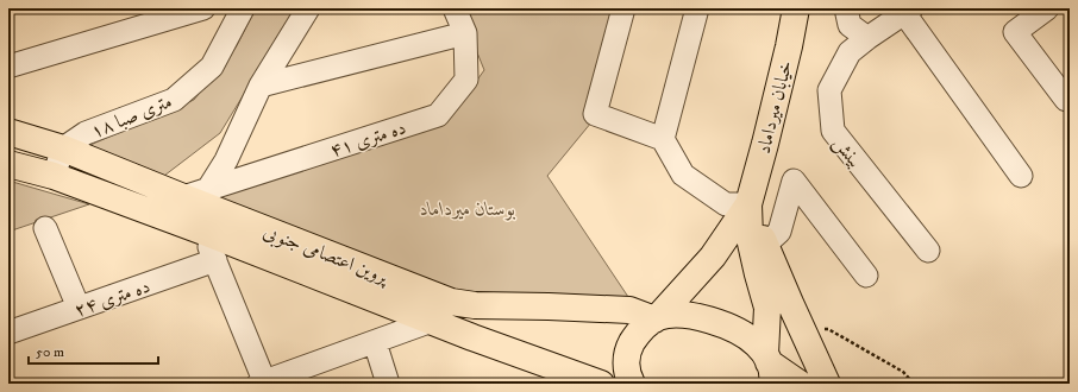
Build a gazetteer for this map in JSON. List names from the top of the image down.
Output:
{
  "streets": {
    "main road": ["خیابان میرداماد", "پروین اعتصامی جنوبی"],
    "street": [
      "متری صبا ۱۸",
      "ده متری ۴۱",
      "بینش",
      "ده متری ۲۴"
    ]
  },
  "crossings": [
    ["متری صبا ۱۸", "پروین اعتصامی جنوبی"],
    ["ده متری ۴۱", "پروین اعتصامی جنوبی"]
  ],
  "parks": ["بوستان میرداماد"],
  "scale_bar": "50 m"
}
